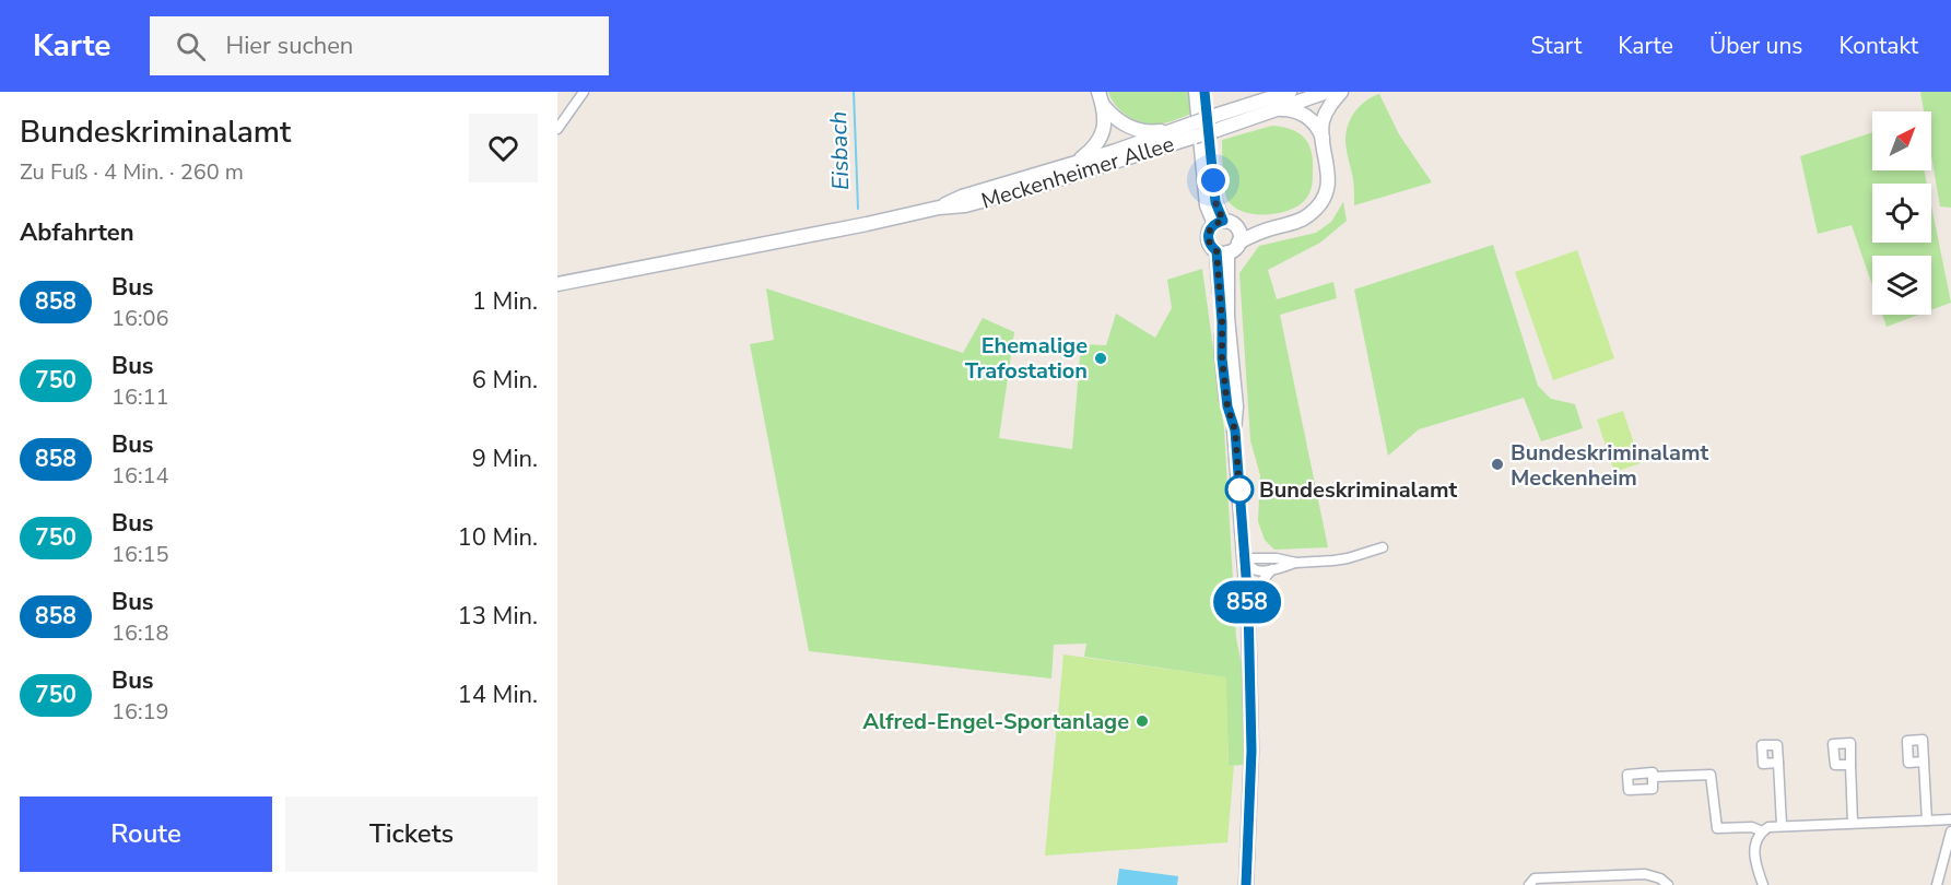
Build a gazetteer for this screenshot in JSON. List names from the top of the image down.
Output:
{
  "streets": {
    "main road": ["Meckenheimer Allee"]
  },
  "water": ["Eisbach"],
  "places": [
    "Ehemalige Trafostation",
    "Bundeskriminalamt Meckenheim",
    "Bundeskriminalamt",
    "Alfred-Engel-Sportanlage"
  ],
  "lines": ["bus line 858"],
  "north": "top right",
  "page": {
    "header": "Karte",
    "search": "Hier suchen",
    "nav": [
      "Start",
      "Karte",
      "Über uns",
      "Kontakt"
    ],
    "heading": [
      ["Bundeskriminalamt", "Zu Fuß · 4 Min. · 260 m"],
      "Abfahrten"
    ],
    "on_map": "858",
    "list": [
      {
        "mark": "858",
        "name": "Bus",
        "note": "16:06",
        "value": "1 Min."
      },
      {
        "mark": "750",
        "name": "Bus",
        "note": "16:11",
        "value": "6 Min."
      },
      {
        "mark": "858",
        "name": "Bus",
        "note": "16:14",
        "value": "9 Min."
      },
      {
        "mark": "750",
        "name": "Bus",
        "note": "16:15",
        "value": "10 Min."
      },
      {
        "mark": "858",
        "name": "Bus",
        "note": "16:18",
        "value": "13 Min."
      },
      {
        "mark": "750",
        "name": "Bus",
        "note": "16:19",
        "value": "14 Min."
      }
    ],
    "buttons": ["Route", "Tickets"]
  }
}
